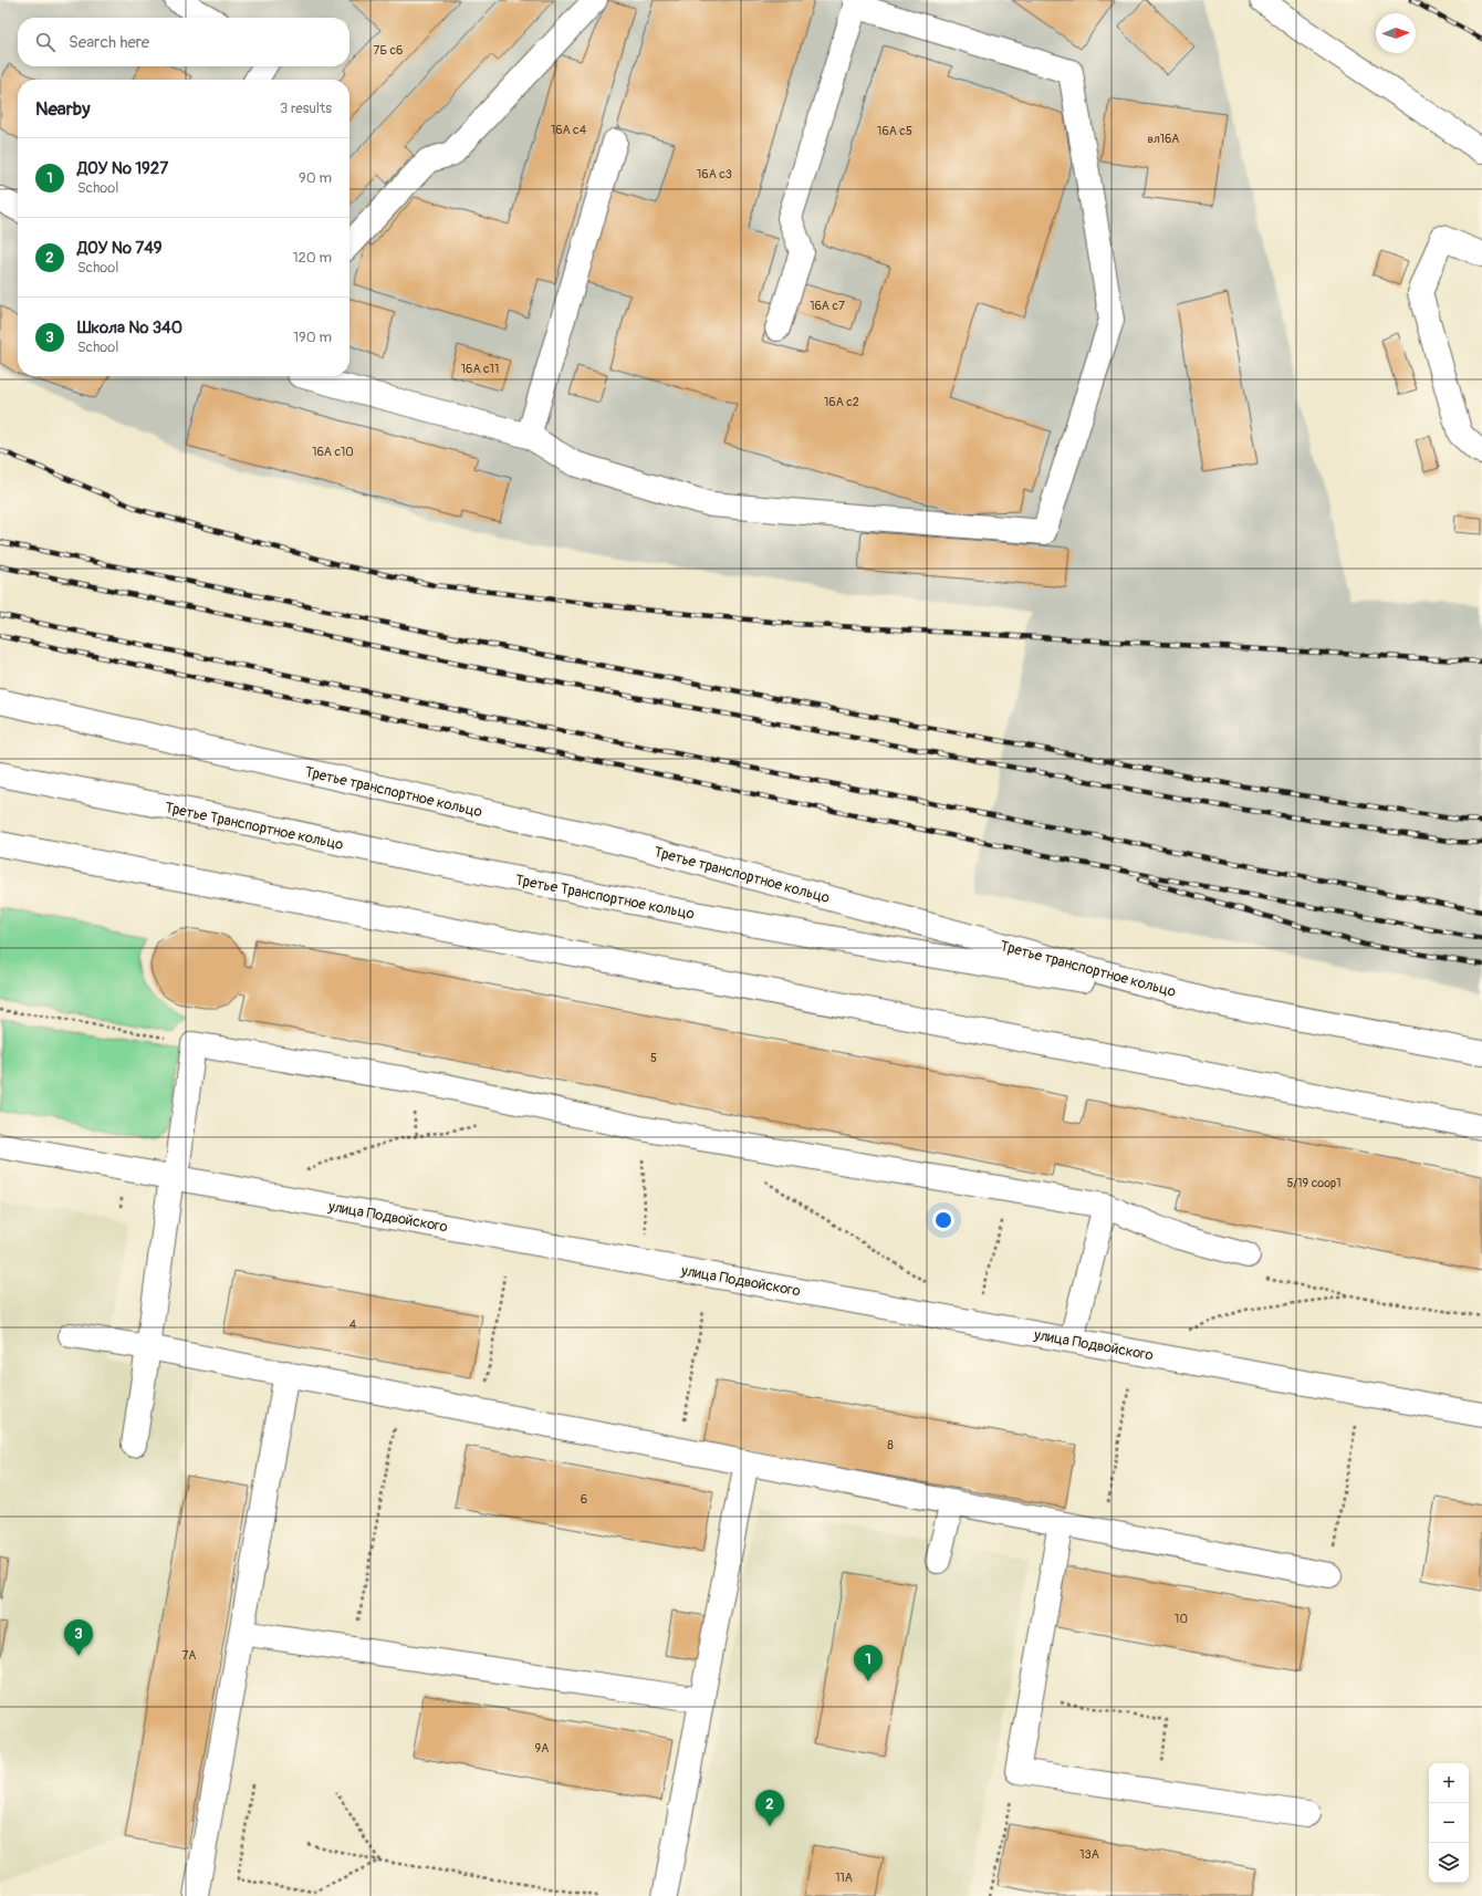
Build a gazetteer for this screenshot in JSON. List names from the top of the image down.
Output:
{
  "streets": {
    "main road": ["Третье транспортное кольцо", "Третье Транспортное кольцо", "улица Подвойского"]
  },
  "crossings": [
    ["Третье транспортное кольцо", "Третье Транспортное кольцо"]
  ],
  "house_numbers": [
    "7Б с6",
    "16А с4",
    "16А с5",
    "вл16А",
    "16А с3",
    "16А с7",
    "16А с11",
    "16А с2",
    "16А с10",
    "5",
    "5/19 соор1",
    "4",
    "8",
    "6",
    "10",
    "7А",
    "9А",
    "13А",
    "11А"
  ],
  "north": "right",
  "page": {
    "search": "Search here",
    "heading": ["Nearby", "3 results"],
    "list": [
      {
        "mark": "1",
        "name": "ДОУ № 1927",
        "note": "School",
        "value": "90 m"
      },
      {
        "mark": "2",
        "name": "ДОУ № 749",
        "note": "School",
        "value": "120 m"
      },
      {
        "mark": "3",
        "name": "Школа № 340",
        "note": "School",
        "value": "190 m"
      }
    ],
    "pins": ["3", "1", "2"],
    "map_buttons": ["+", "−"]
  }
}
